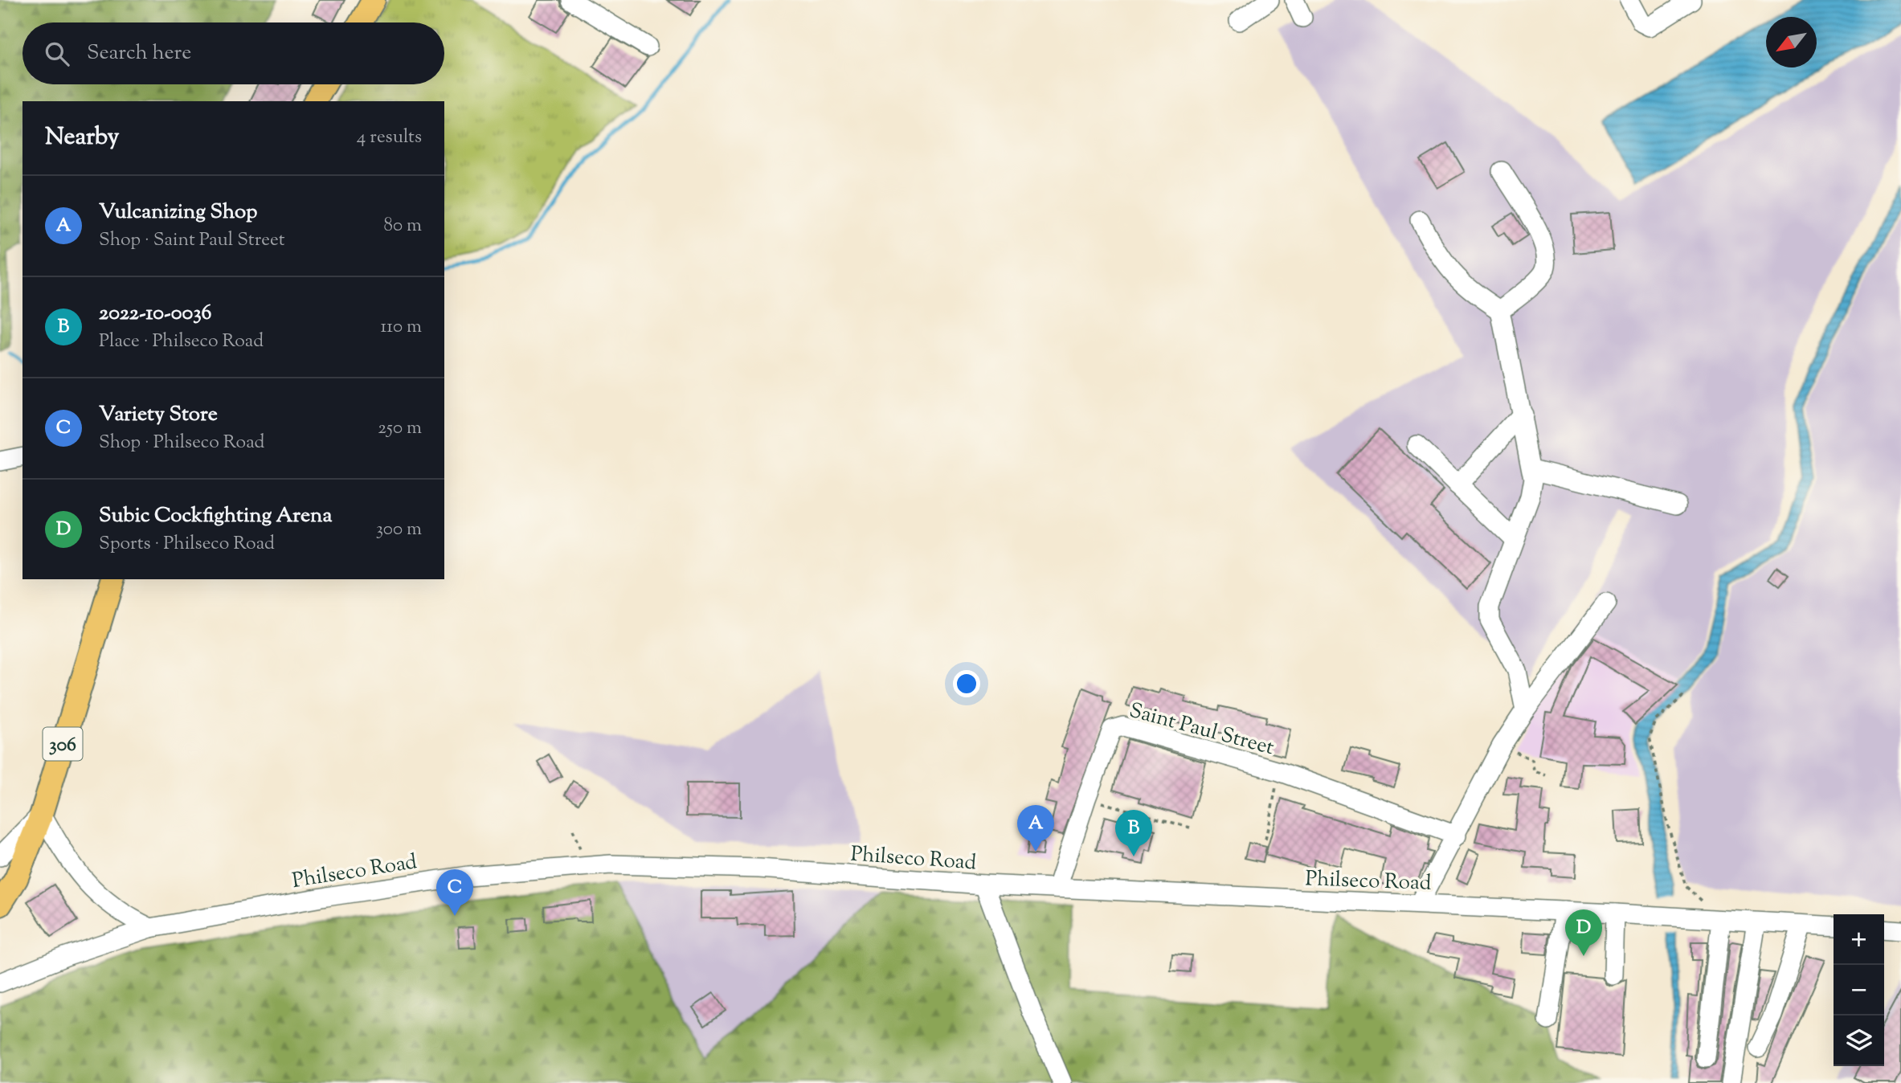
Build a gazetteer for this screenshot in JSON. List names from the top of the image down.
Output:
{
  "streets": {
    "main road": ["306"],
    "street": ["Saint Paul Street", "Philseco Road"]
  },
  "crossings": [
    ["Saint Paul Street", "Philseco Road"]
  ],
  "north": "bottom left",
  "page": {
    "search": "Search here",
    "heading": ["Nearby", "4 results"],
    "list": [
      {
        "mark": "A",
        "name": "Vulcanizing Shop",
        "note": "Shop · Saint Paul Street",
        "value": "80 m"
      },
      {
        "mark": "B",
        "name": "2022-10-0036",
        "note": "Place · Philseco Road",
        "value": "110 m"
      },
      {
        "mark": "C",
        "name": "Variety Store",
        "note": "Shop · Philseco Road",
        "value": "250 m"
      },
      {
        "mark": "D",
        "name": "Subic Cockfighting Arena",
        "note": "Sports · Philseco Road",
        "value": "300 m"
      }
    ],
    "pins": [
      "A",
      "B",
      "C",
      "D"
    ],
    "map_buttons": ["+", "−"]
  }
}
